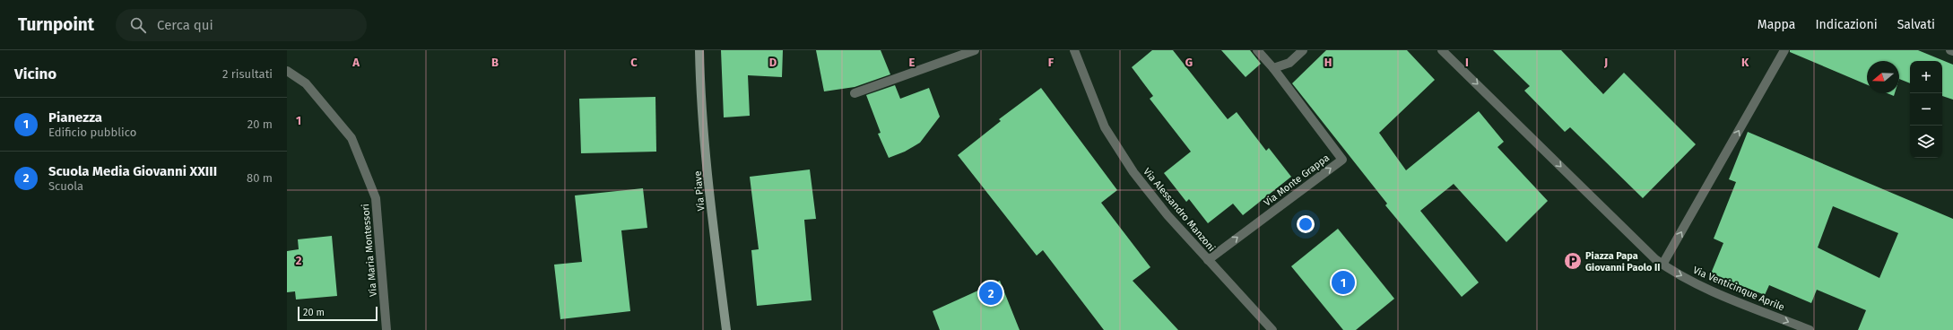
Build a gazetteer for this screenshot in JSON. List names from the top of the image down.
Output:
{
  "streets": {
    "main road": ["Via Piave"],
    "street": [
      "Via Monte Grappa",
      "Via Alessandro Manzoni",
      "Via Maria Montessori",
      "Via Venticinque Aprile"
    ]
  },
  "crossings": [
    ["Via Monte Grappa", "Via Alessandro Manzoni"]
  ],
  "one_way": ["Via Venticinque Aprile"],
  "places": {
    "parking": ["Piazza Papa Giovanni Paolo II"]
  },
  "scale_bar": "20 m",
  "north": "left",
  "page": {
    "header": "Turnpoint",
    "search": "Cerca qui",
    "nav": ["Mappa", "Indicazioni", "Salvati"],
    "heading": ["Vicino", "2 risultati"],
    "map_buttons": ["+", "−"],
    "list": [
      {
        "mark": "1",
        "name": "Pianezza",
        "note": "Edificio pubblico",
        "value": "20 m"
      },
      {
        "mark": "2",
        "name": "Scuola Media Giovanni XXIII",
        "note": "Scuola",
        "value": "80 m"
      }
    ],
    "pins": ["1", "2"],
    "scale": "20 m"
  },
  "grid": {
    "columns": [
      "A",
      "B",
      "C",
      "D",
      "E",
      "F",
      "G",
      "H",
      "I",
      "J",
      "K"
    ],
    "rows": ["1", "2"]
  }
}
